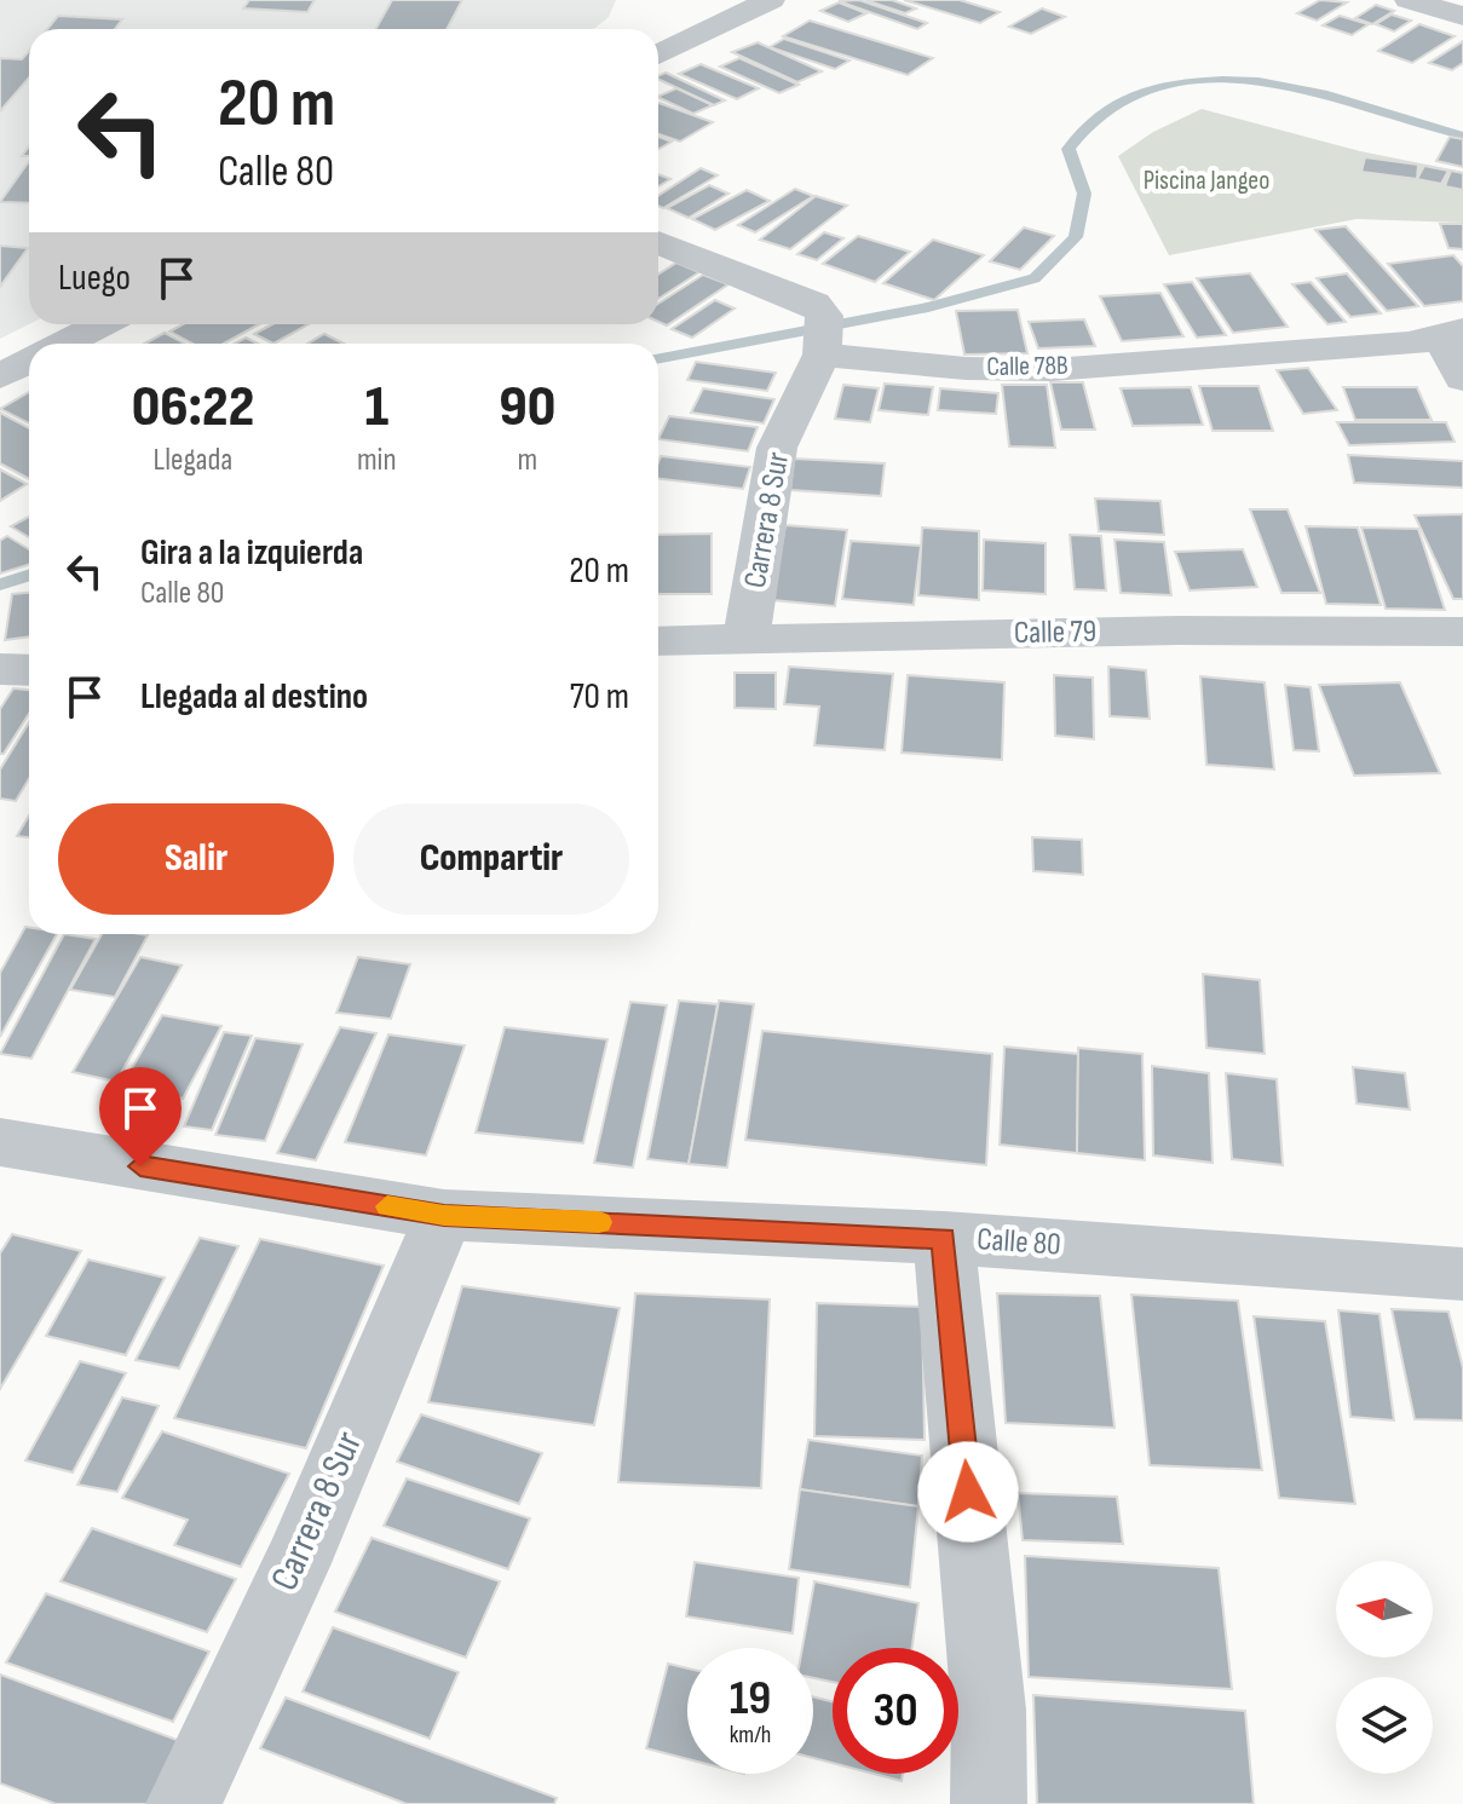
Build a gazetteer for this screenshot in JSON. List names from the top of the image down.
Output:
{
  "streets": {
    "street": [
      "Calle 78B",
      "Carrera 8 Sur",
      "Calle 79",
      "Calle 80"
    ]
  },
  "crossings": [
    ["Calle 78B", "Carrera 8 Sur"],
    ["Carrera 8 Sur", "Calle 79"],
    ["Carrera 8 Sur", "Calle 80"]
  ],
  "parks": ["Piscina Jangeo"],
  "north": "left",
  "page": {
    "turn": ["20 m", "Calle 80"],
    "then": "Luego",
    "eta": [
      "06:22",
      "Llegada",
      "1",
      "min",
      "90",
      "m"
    ],
    "list": [
      {
        "name": "Gira a la izquierda",
        "note": "Calle 80",
        "value": "20 m"
      },
      {
        "name": "Llegada al destino",
        "value": "70 m"
      }
    ],
    "buttons": ["Salir", "Compartir"],
    "speed": "19 km/h",
    "limit": "30"
  }
}
